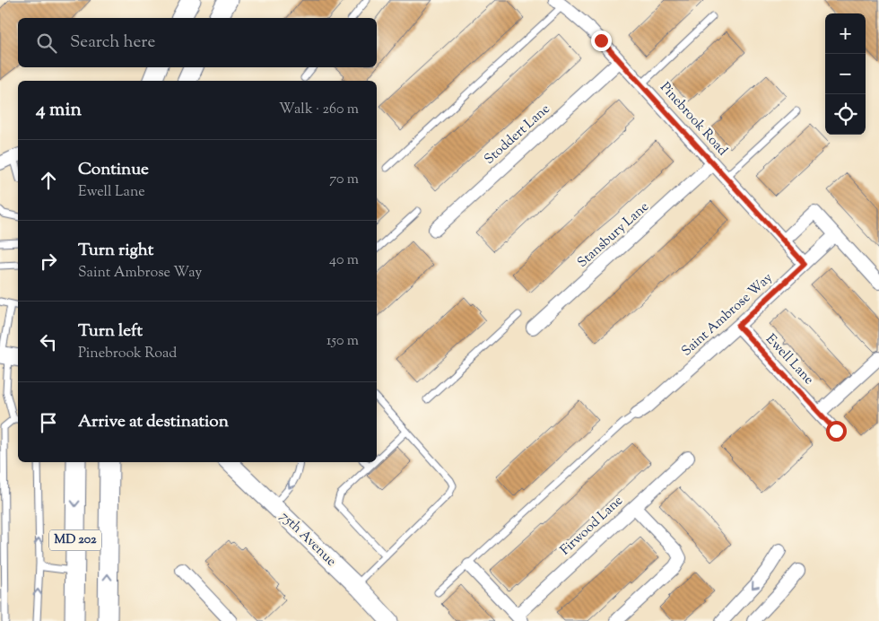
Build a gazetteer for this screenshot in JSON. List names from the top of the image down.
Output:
{
  "streets": {
    "main road": ["MD 202"],
    "street": [
      "Pinebrook Road",
      "Stoddert Lane",
      "Stansbury Lane",
      "Saint Ambrose Way",
      "Ewell Lane",
      "Firwood Lane",
      "75th Avenue"
    ]
  },
  "crossings": [
    ["Pinebrook Road", "Stoddert Lane"],
    ["Pinebrook Road", "Stansbury Lane"],
    ["Pinebrook Road", "Saint Ambrose Way"],
    ["Saint Ambrose Way", "Ewell Lane"]
  ],
  "page": {
    "map_buttons": ["+", "−"],
    "search": "Search here",
    "heading": ["4 min", "Walk · 260 m"],
    "list": [
      ["Continue", "Ewell Lane", "70 m"],
      ["Turn right", "Saint Ambrose Way", "40 m"],
      ["Turn left", "Pinebrook Road", "150 m"],
      "Arrive at destination"
    ]
  }
}
